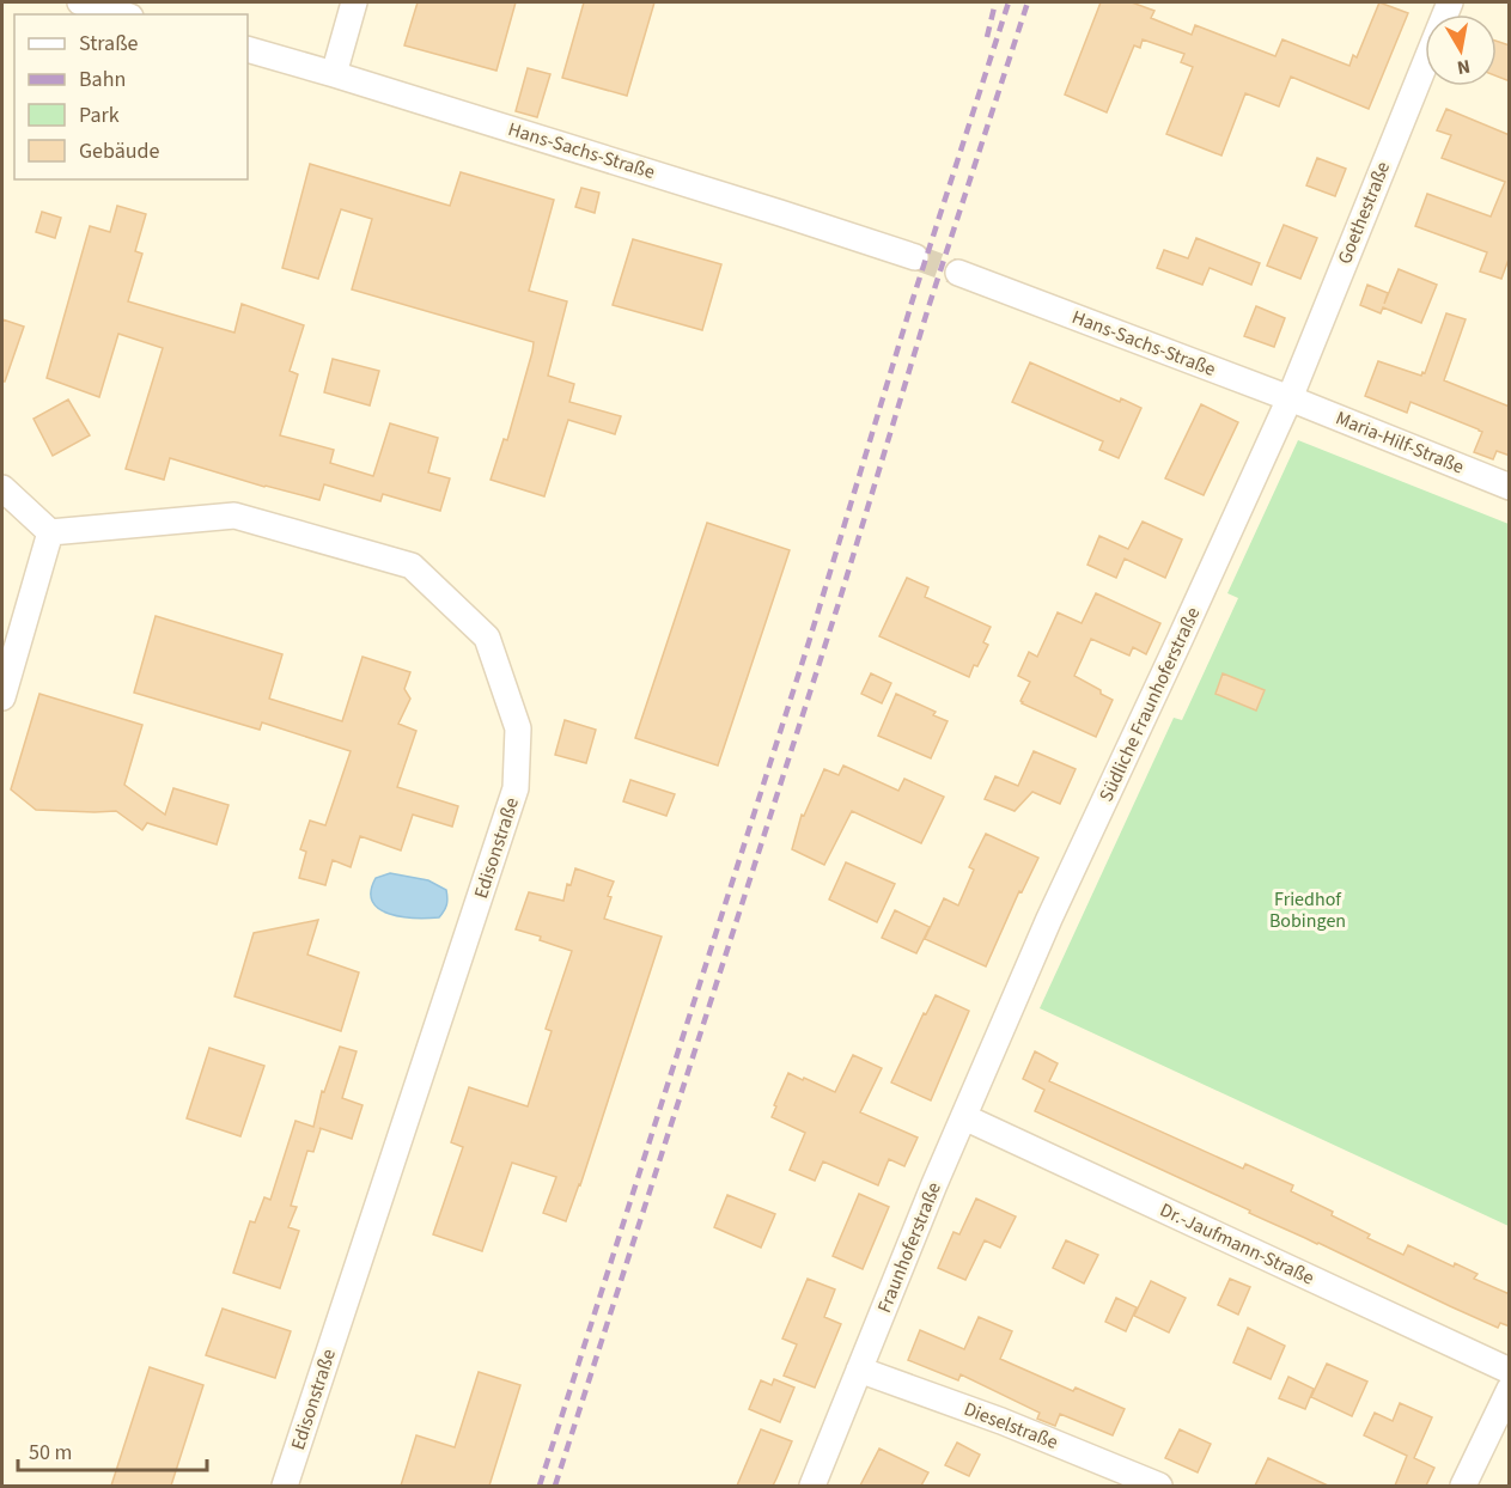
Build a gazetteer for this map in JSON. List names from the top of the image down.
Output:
{
  "streets": {
    "street": [
      "Hans-Sachs-Straße",
      "Goethestraße",
      "Maria-Hilf-Straße",
      "Südliche Fraunhoferstraße",
      "Edisonstraße",
      "Dr.-Jaufmann-Straße",
      "Fraunhoferstraße",
      "Dieselstraße"
    ]
  },
  "crossings": [
    ["Hans-Sachs-Straße", "Goethestraße"],
    ["Hans-Sachs-Straße", "Maria-Hilf-Straße"],
    ["Hans-Sachs-Straße", "Südliche Fraunhoferstraße"],
    ["Goethestraße", "Maria-Hilf-Straße"],
    ["Goethestraße", "Südliche Fraunhoferstraße"],
    ["Maria-Hilf-Straße", "Südliche Fraunhoferstraße"],
    ["Südliche Fraunhoferstraße", "Fraunhoferstraße"],
    ["Dr.-Jaufmann-Straße", "Fraunhoferstraße"],
    ["Fraunhoferstraße", "Dieselstraße"]
  ],
  "parks": ["Friedhof Bobingen"],
  "legend": [
    "Straße",
    "Bahn",
    "Park",
    "Gebäude"
  ],
  "scale_bar": "50 m",
  "north": "bottom"
}
